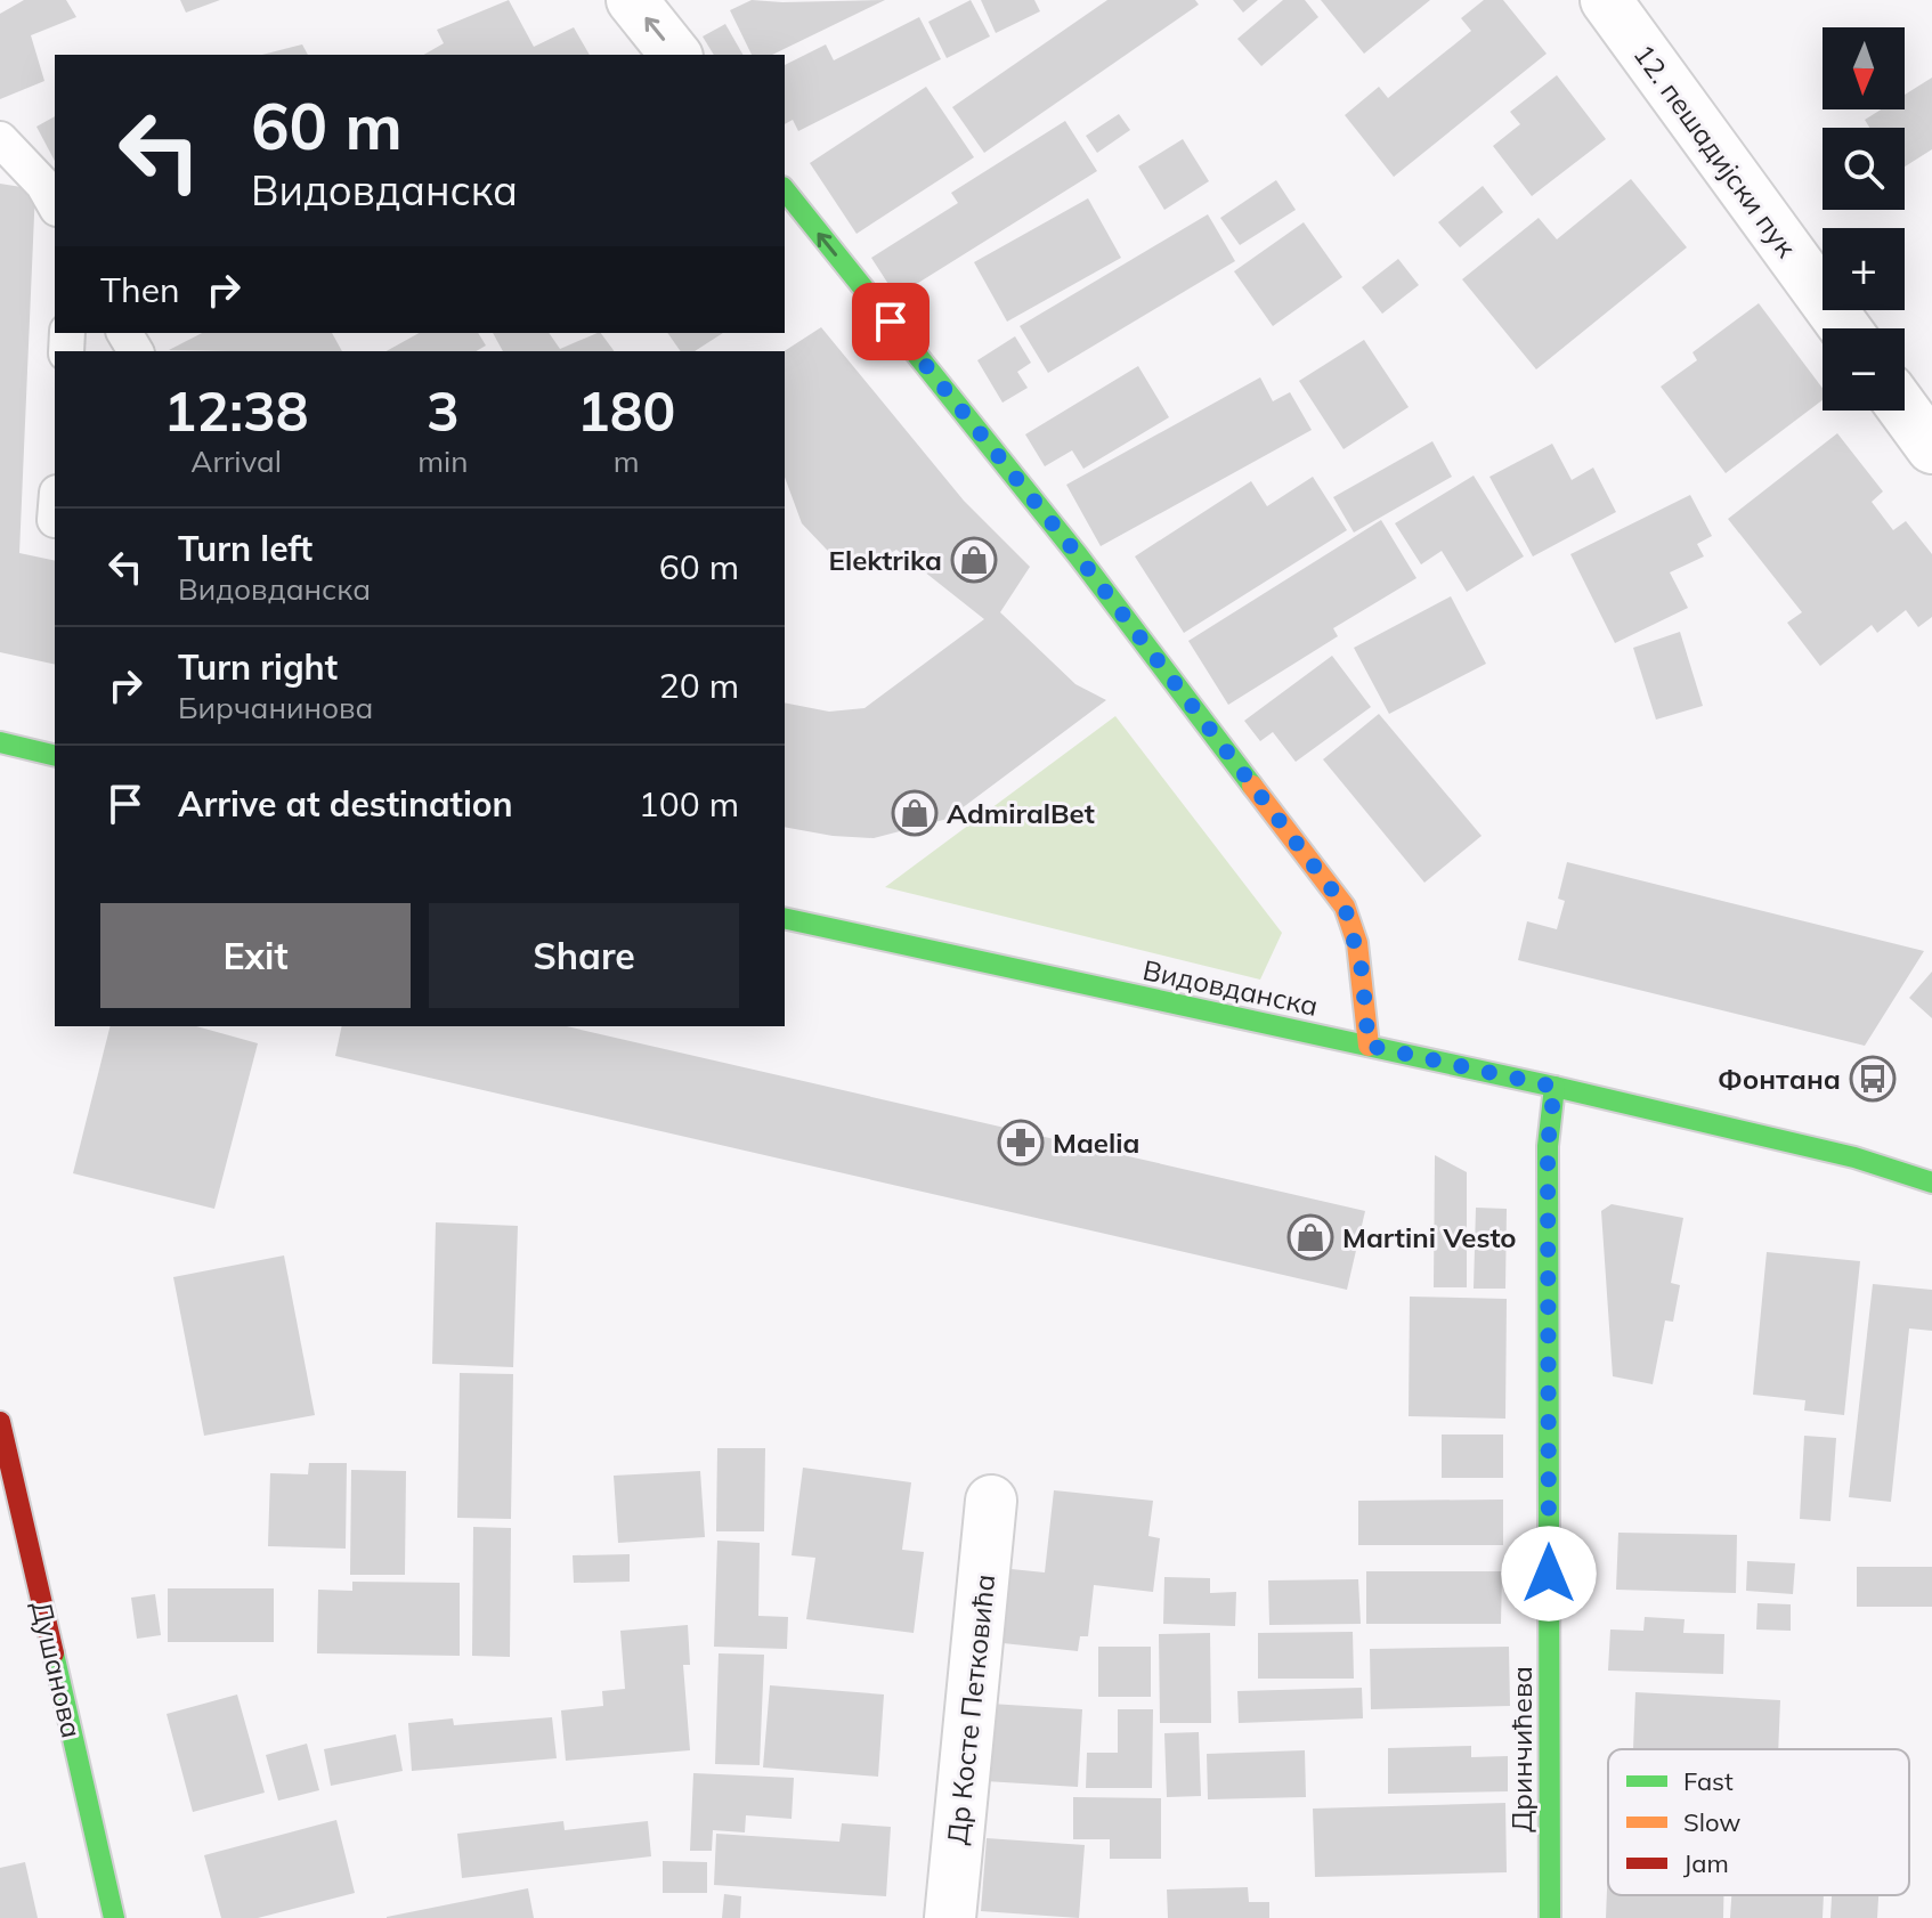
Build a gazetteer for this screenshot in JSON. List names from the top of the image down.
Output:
{
  "streets": {
    "street": [
      "12. пешадијски пук",
      "Видовданска",
      "Душанова",
      "Др Косте Петковића",
      "Дринчићева"
    ]
  },
  "crossings": [
    ["Видовданска", "Дринчићева"]
  ],
  "places": {
    "shop": ["Elektrika", "AdmiralBet", "Martini Vesto"],
    "bus stop": ["Фонтана"],
    "pharmacy": ["Maelia"]
  },
  "legend": ["Fast", "Slow", "Jam"],
  "north": "bottom",
  "page": {
    "map_buttons": ["+", "−"],
    "turn": ["60 m", "Видовданска"],
    "then": "Then",
    "eta": [
      "12:38",
      "Arrival",
      "3",
      "min",
      "180",
      "m"
    ],
    "list": [
      {
        "name": "Turn left",
        "note": "Видовданска",
        "value": "60 m"
      },
      {
        "name": "Turn right",
        "note": "Бирчанинова",
        "value": "20 m"
      },
      {
        "name": "Arrive at destination",
        "value": "100 m"
      }
    ],
    "buttons": ["Exit", "Share"]
  }
}
